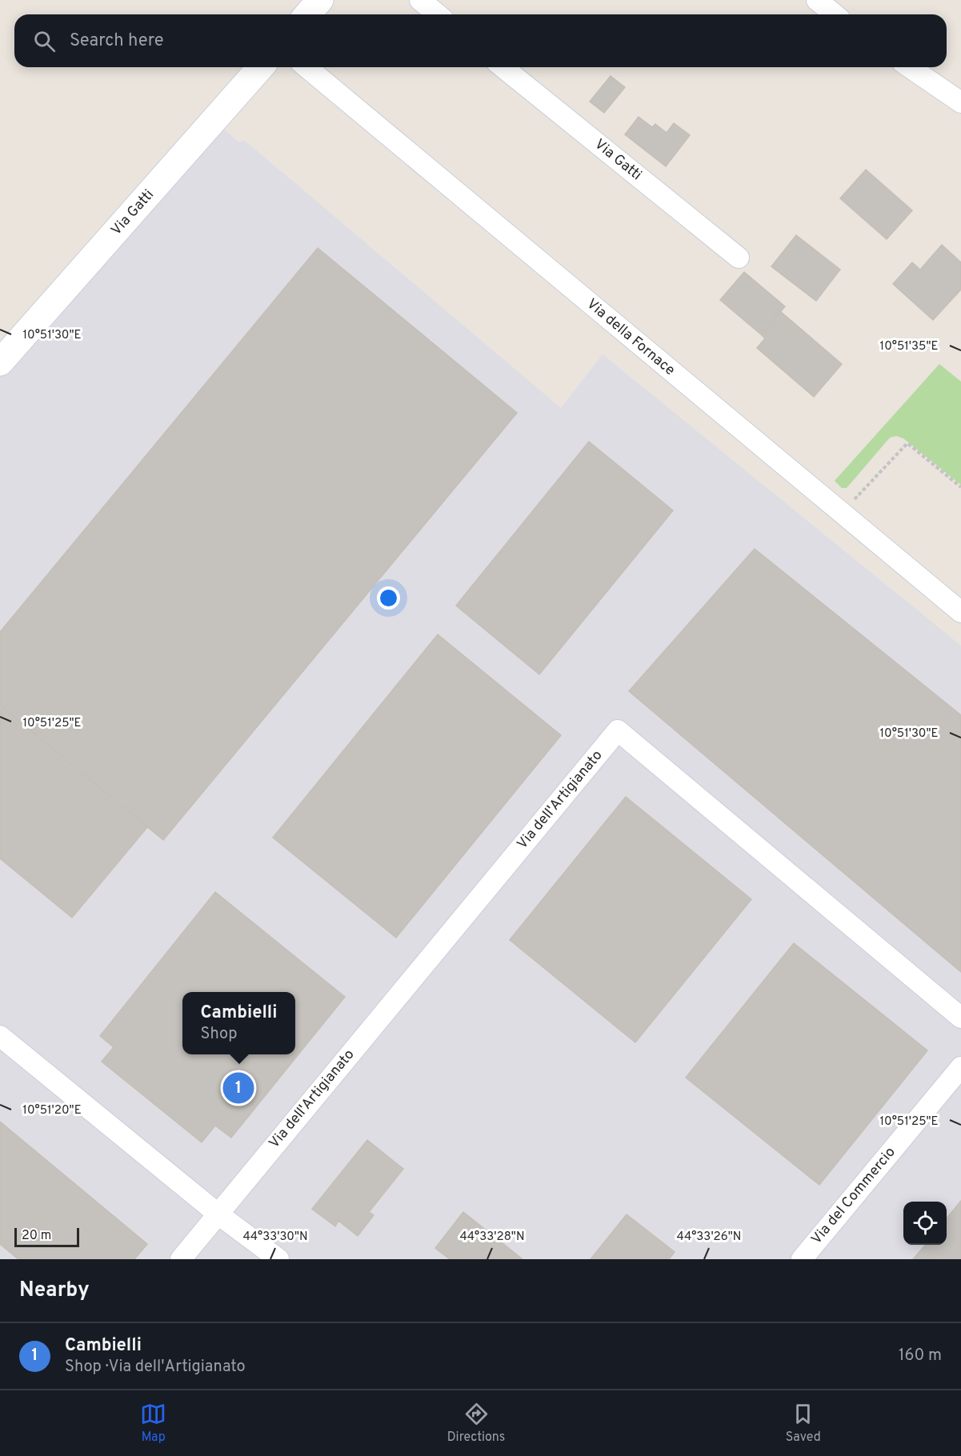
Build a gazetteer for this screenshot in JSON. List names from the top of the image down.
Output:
{
  "streets": {
    "street": [
      "Via Gatti",
      "Via della Fornace",
      "Via dell'Artigianato",
      "Via del Commercio"
    ]
  },
  "scale_bar": "20 m",
  "page": {
    "search": "Search here",
    "popup": ["Cambielli", "Shop"],
    "pins": "1",
    "scale": "20 m",
    "heading": "Nearby",
    "list": [
      {
        "mark": "1",
        "name": "Cambielli",
        "note": "Shop · Via dell'Artigianato",
        "value": "160 m"
      }
    ],
    "nav": ["Map", "Directions", "Saved"]
  },
  "coordinates": [
    "10°51'30\"E",
    "10°51'35\"E",
    "10°51'25\"E",
    "10°51'20\"E",
    "44°33'30\"N",
    "44°33'28\"N",
    "44°33'26\"N"
  ]
}
